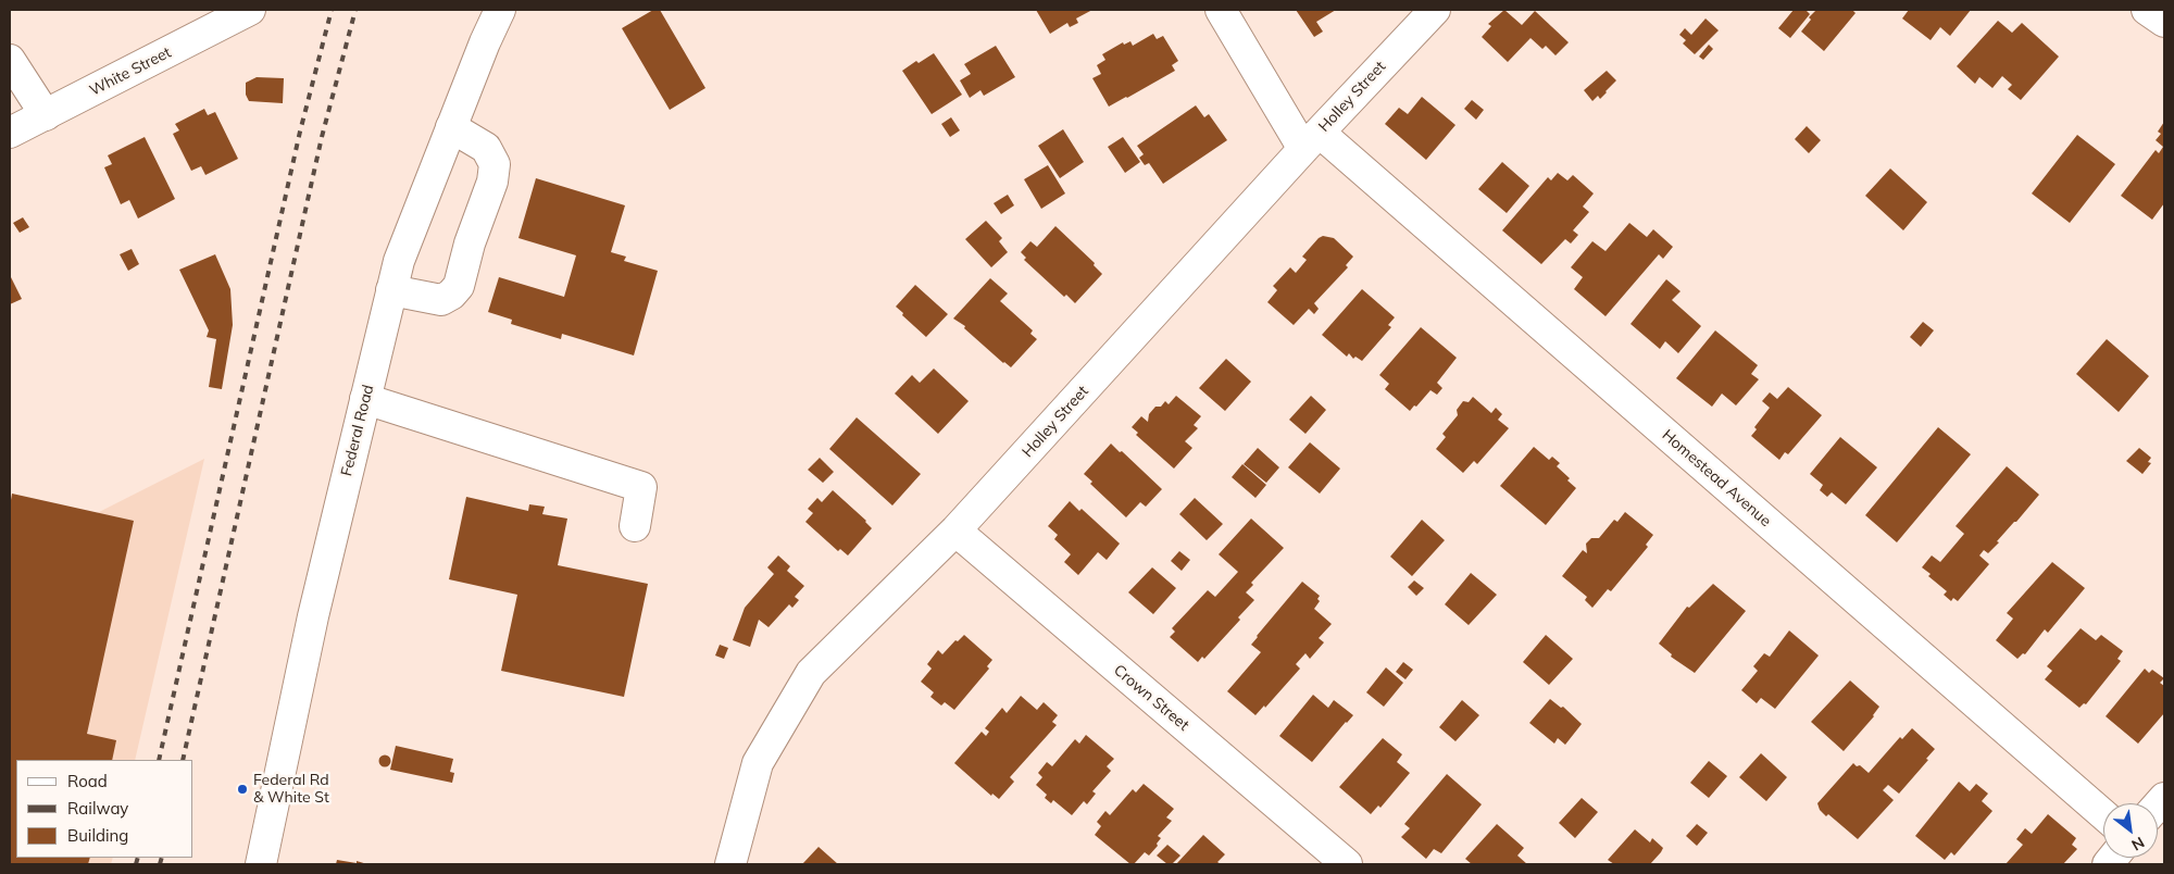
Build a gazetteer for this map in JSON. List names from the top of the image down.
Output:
{
  "streets": {
    "street": [
      "White Street",
      "Holley Street",
      "Federal Road",
      "Homestead Avenue",
      "Crown Street"
    ]
  },
  "crossings": [
    ["Holley Street", "Homestead Avenue"],
    ["Holley Street", "Crown Street"]
  ],
  "places": ["Federal Rd & White St"],
  "legend": ["Road", "Railway", "Building"],
  "north": "bottom right"
}
